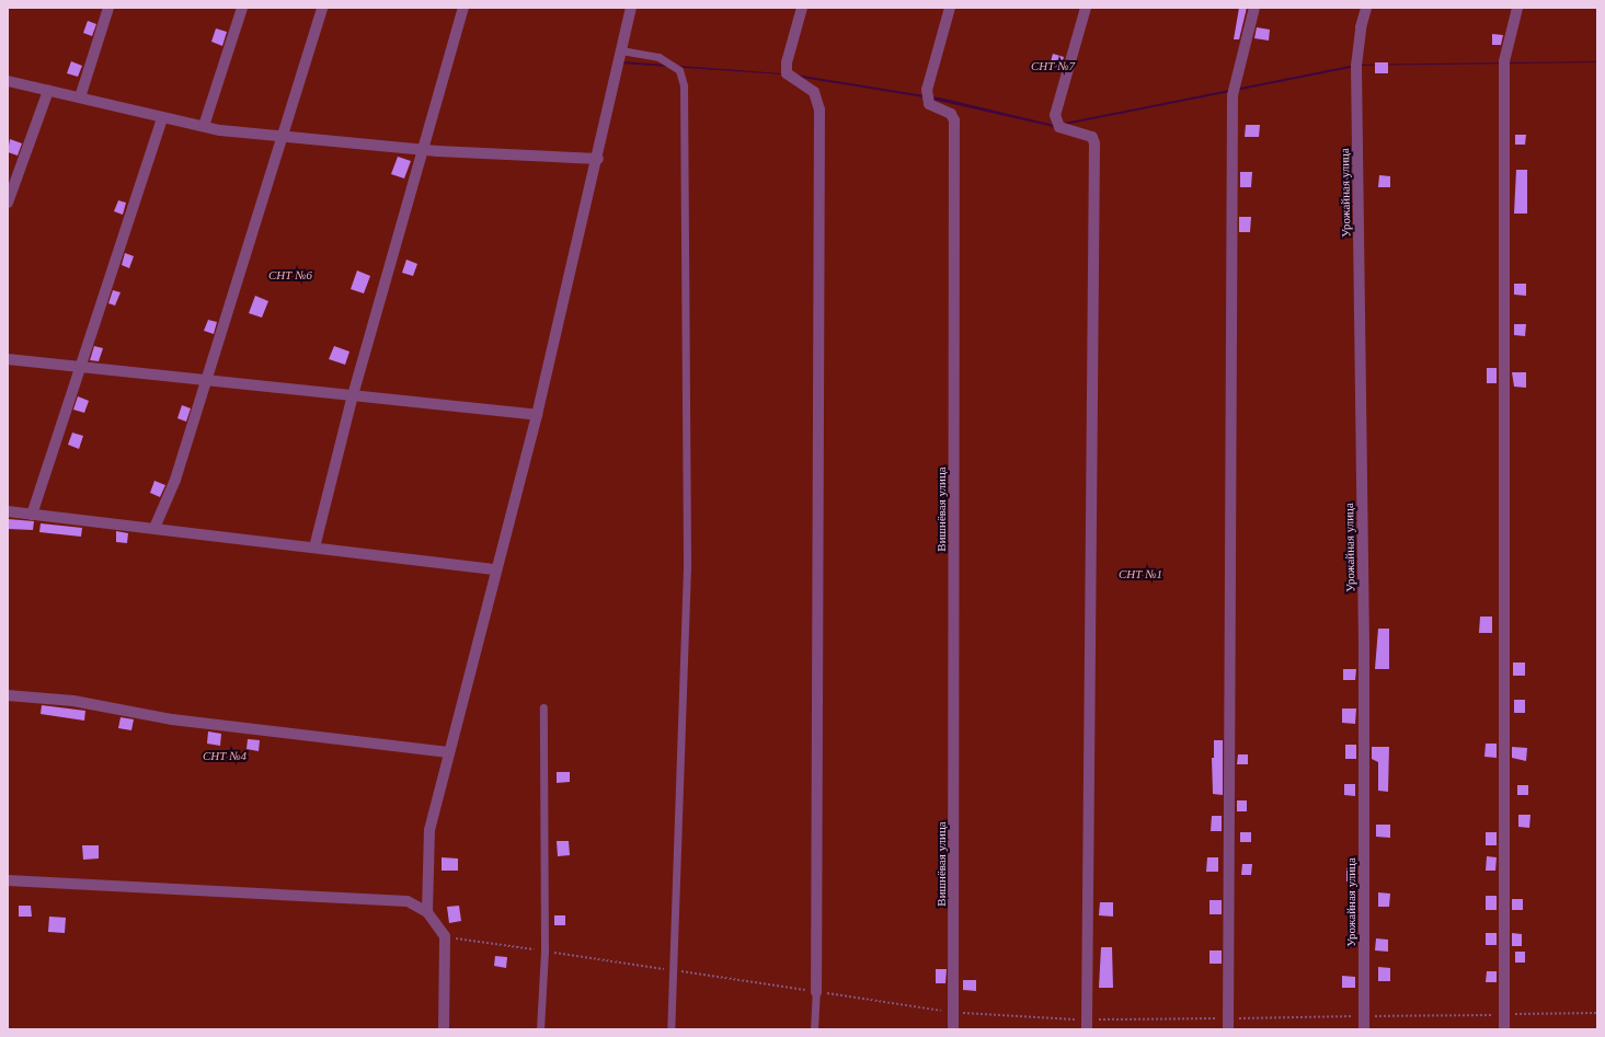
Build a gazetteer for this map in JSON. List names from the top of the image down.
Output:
{
  "streets": {
    "street": ["Урожайная улица", "Вишнёвая улица"]
  },
  "parks": [
    "СНТ №7",
    "СНТ №6",
    "СНТ №1",
    "СНТ №4"
  ]
}
